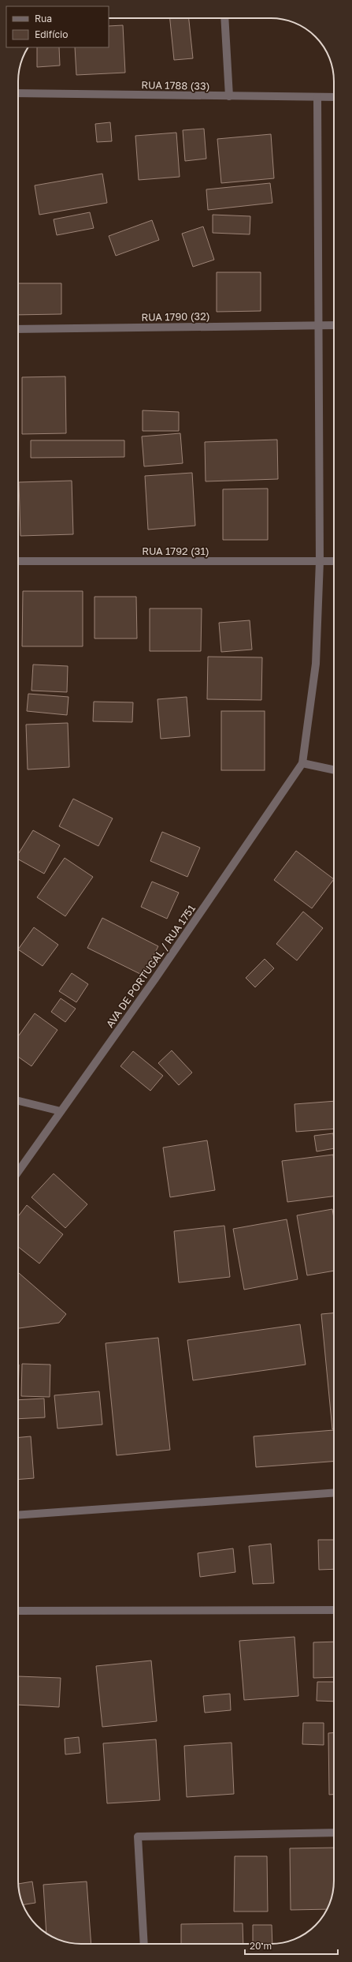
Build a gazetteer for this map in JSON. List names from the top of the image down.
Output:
{
  "streets": {
    "street": [
      "RUA 1788 (33)",
      "RUA 1790 (32)",
      "RUA 1792 (31)",
      "AVA DE PORTUGAL / RUA 1751"
    ]
  },
  "legend": ["Rua", "Edifício"],
  "scale_bar": "20 m"
}
